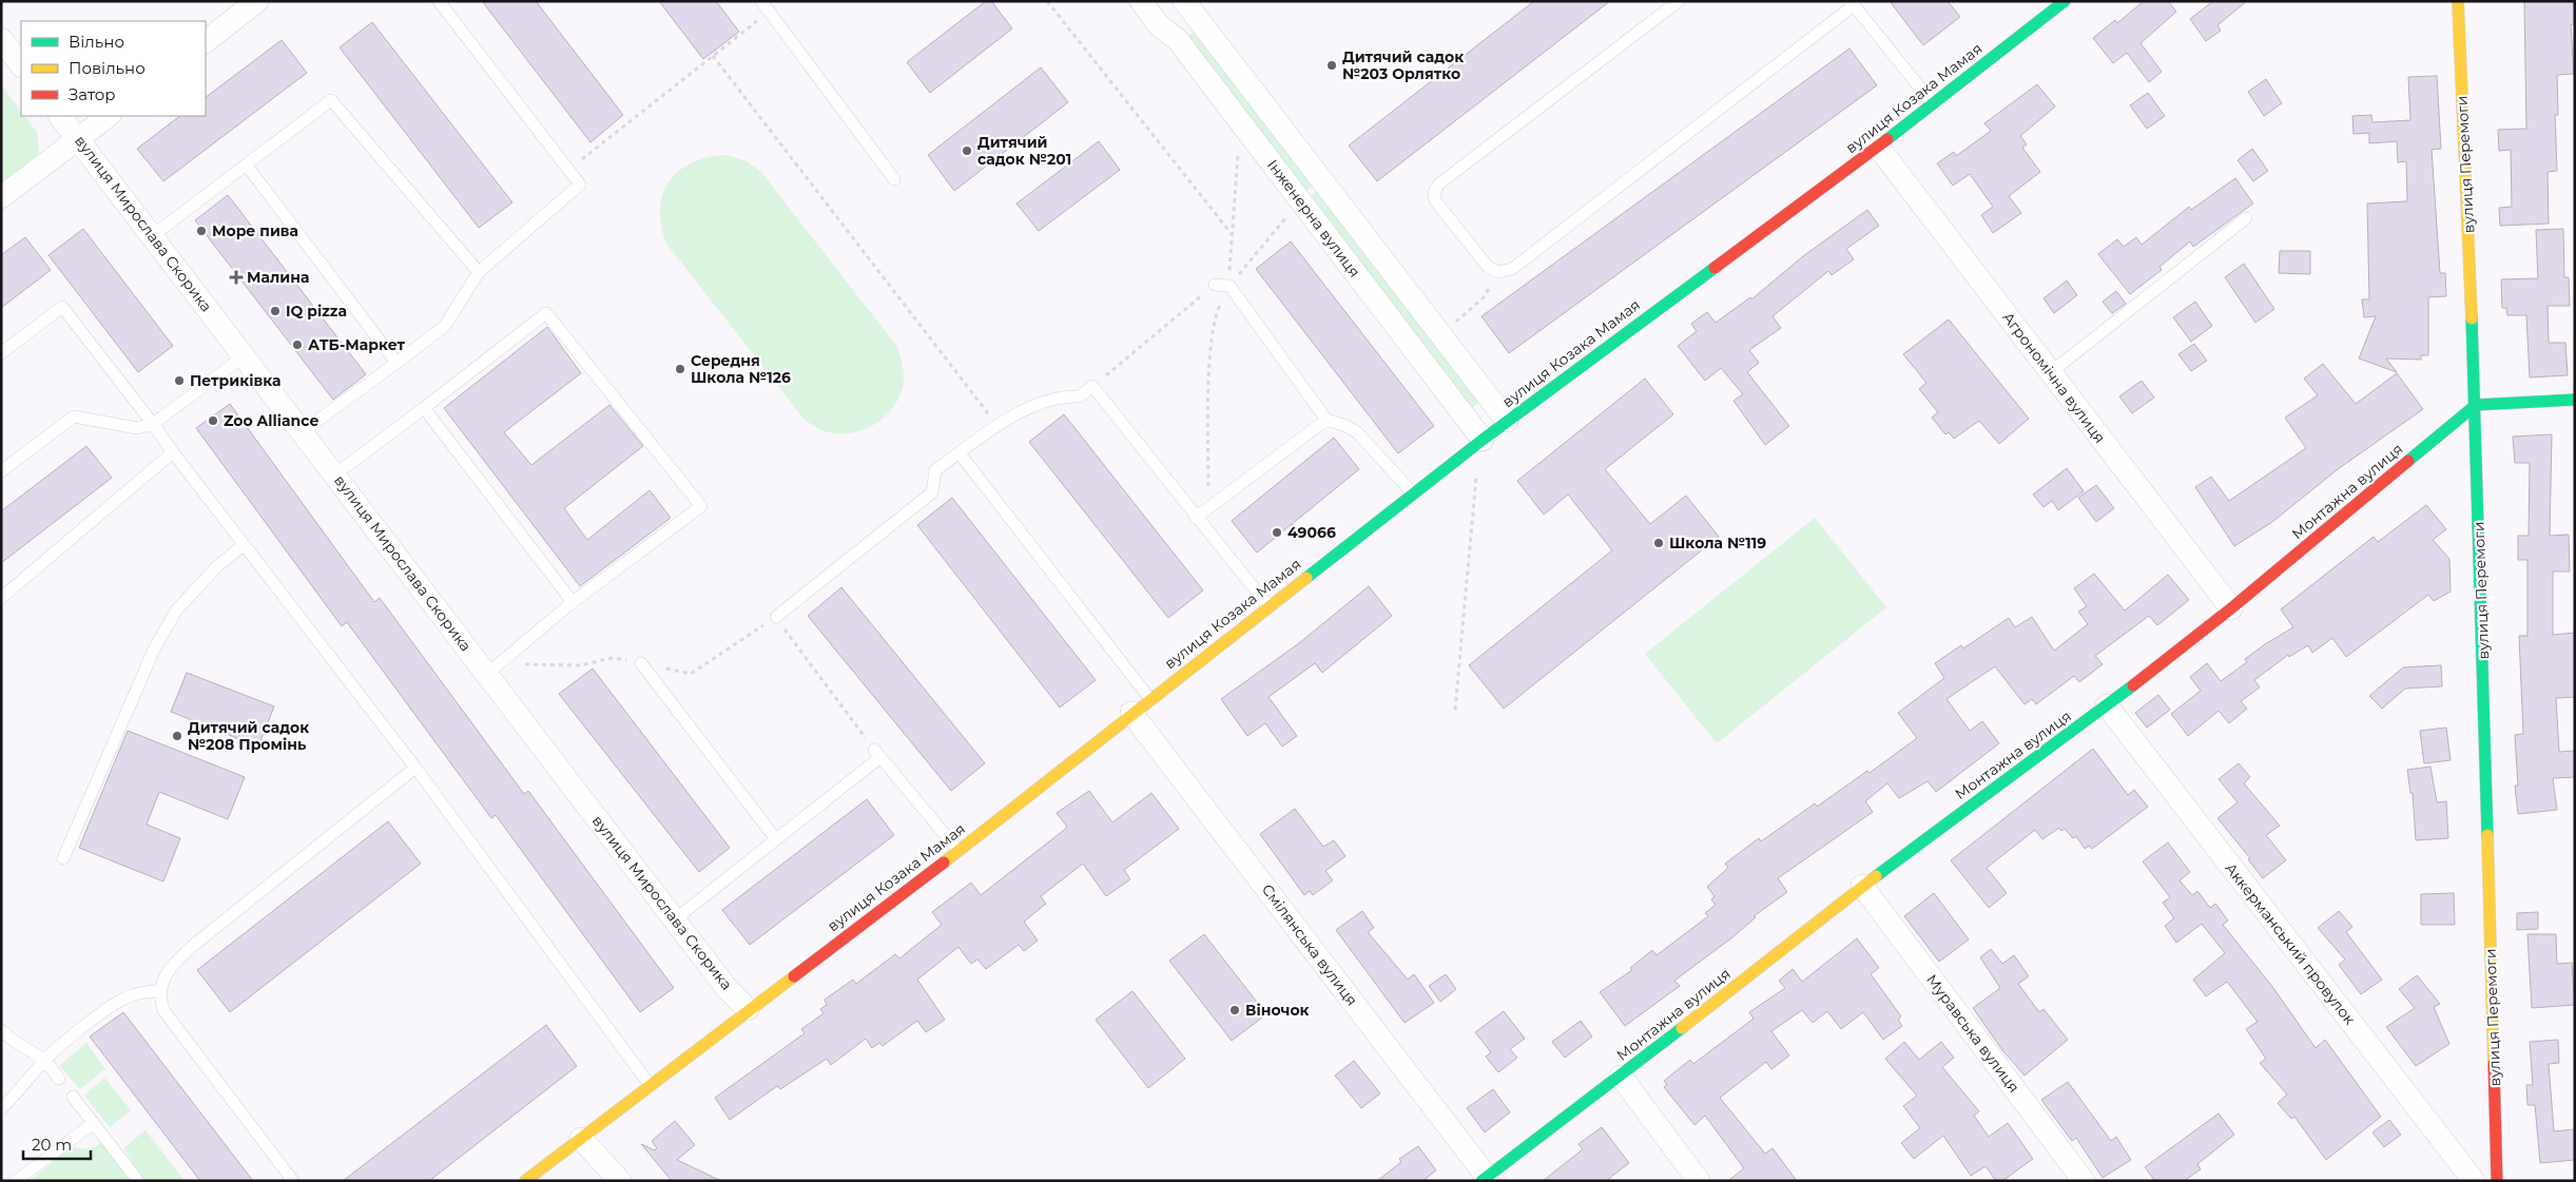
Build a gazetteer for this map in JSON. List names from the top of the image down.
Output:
{
  "streets": {
    "street": [
      "вулиця Козака Мамая",
      "вулиця Перемоги",
      "Інженерна вулиця",
      "вулиця Мирослава Скорика",
      "Агрономічна вулиця",
      "Монтажна вулиця",
      "Аккерманський провулок",
      "Смілянська вулиця",
      "Муравська вулиця"
    ]
  },
  "crossings": [
    ["вулиця Козака Мамая", "Інженерна вулиця"],
    ["вулиця Козака Мамая", "вулиця Мирослава Скорика"],
    ["вулиця Козака Мамая", "Агрономічна вулиця"],
    ["вулиця Козака Мамая", "Смілянська вулиця"],
    ["вулиця Перемоги", "Монтажна вулиця"],
    ["Агрономічна вулиця", "Монтажна вулиця"],
    ["Монтажна вулиця", "Аккерманський провулок"],
    ["Монтажна вулиця", "Смілянська вулиця"],
    ["Монтажна вулиця", "Муравська вулиця"]
  ],
  "places": {
    "other": [
      "Дитячий садок №203 Орлятко",
      "Дитячий садок №201",
      "Море пива",
      "IQ pizza",
      "АТБ-Маркет",
      "Середня Школа №126",
      "Петриківка",
      "Zoo Alliance",
      "49066",
      "Школа №119",
      "Дитячий садок №208 Промінь",
      "Віночок"
    ],
    "health": ["Малина"]
  },
  "legend": ["Вільно", "Повільно", "Затор"],
  "scale_bar": "20 m"
}
